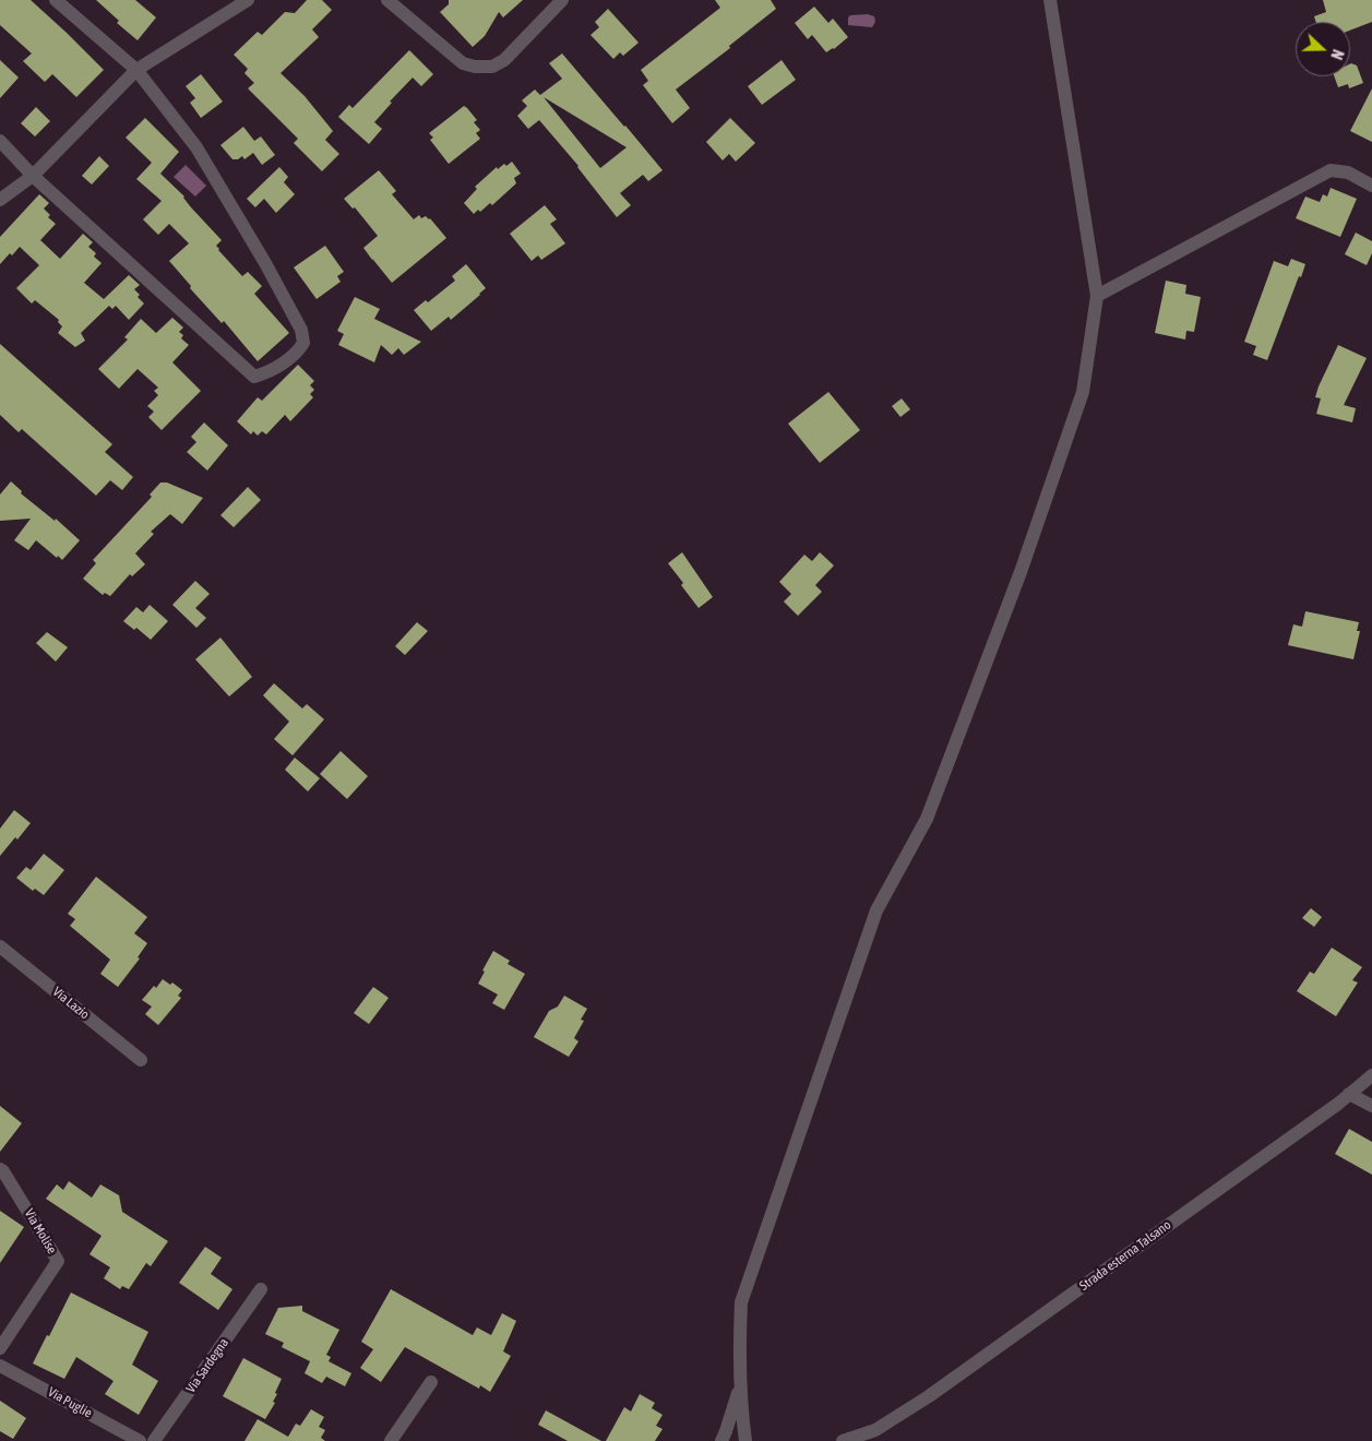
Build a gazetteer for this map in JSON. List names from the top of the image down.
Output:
{
  "streets": {
    "street": [
      "Via Lazio",
      "Via Molise",
      "Strada esterna Talsano",
      "Via Sardegna",
      "Via Puglie"
    ]
  },
  "north": "right"
}
